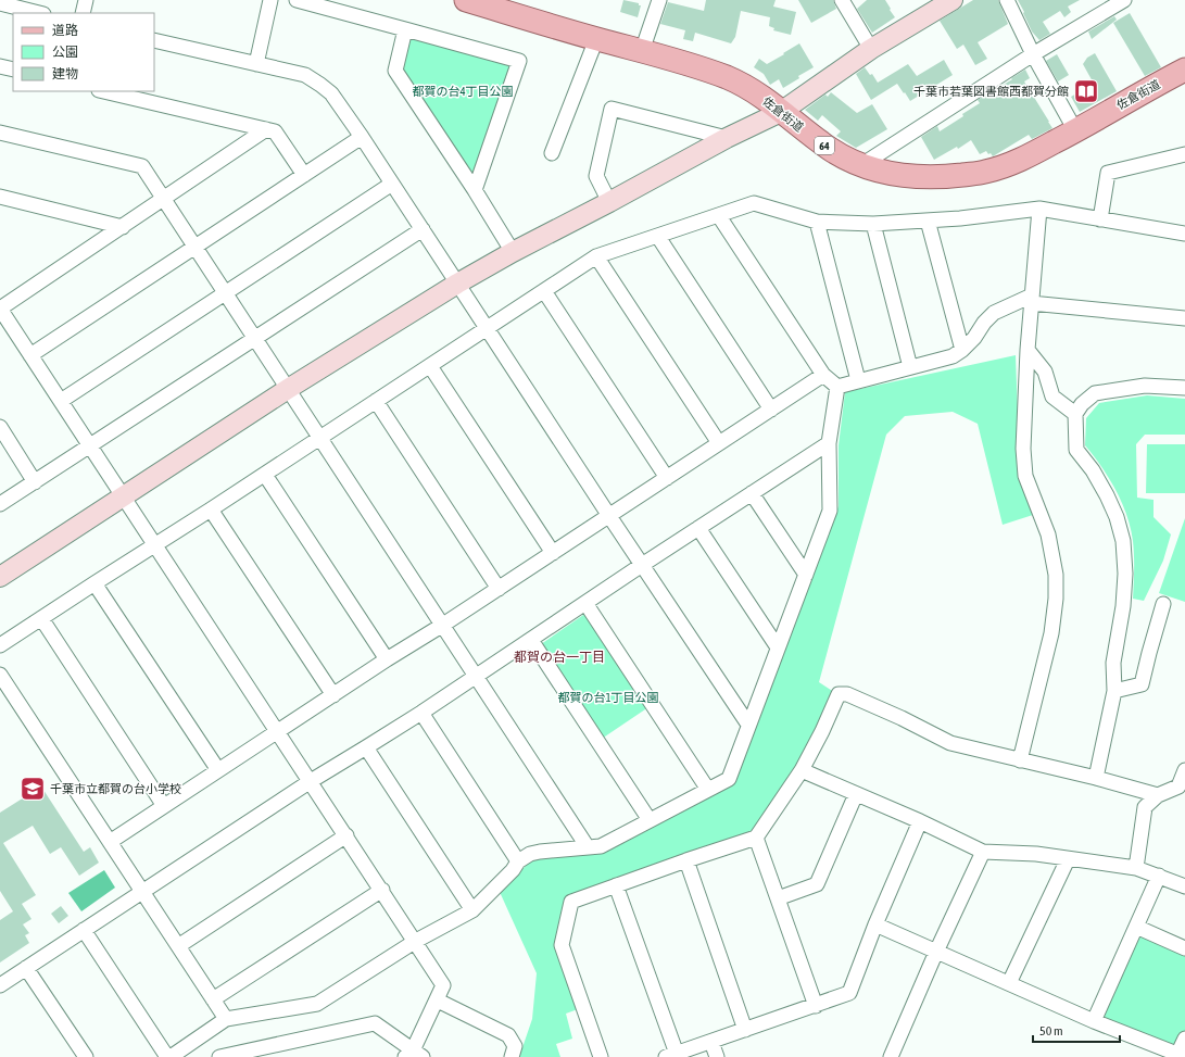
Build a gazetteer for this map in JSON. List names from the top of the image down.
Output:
{
  "streets": {
    "main road": ["佐倉街道", "64"]
  },
  "districts": ["都賀の台一丁目"],
  "parks": ["都賀の台4丁目公園", "都賀の台1丁目公園"],
  "places": {
    "library": ["千葉市若葉図書館西都賀分館"],
    "school or university": ["千葉市立都賀の台小学校"]
  },
  "legend": ["道路", "公園", "建物"],
  "scale_bar": "50 m"
}
